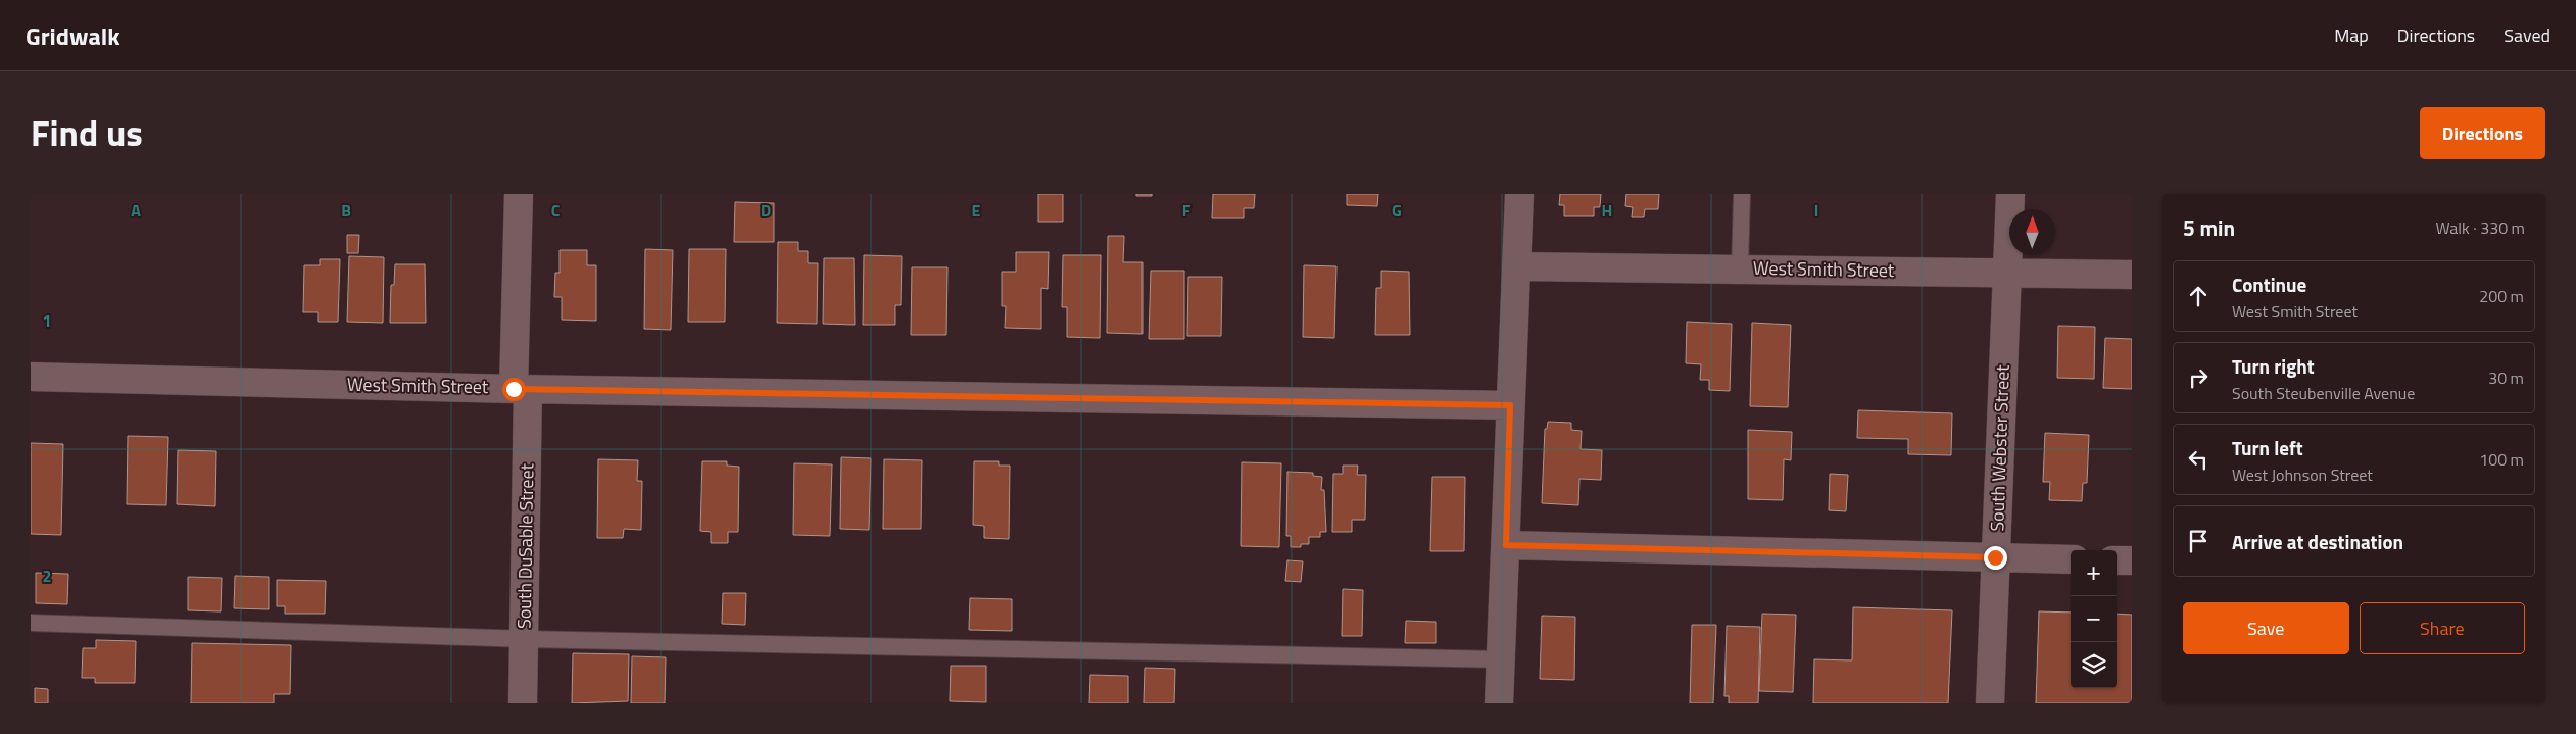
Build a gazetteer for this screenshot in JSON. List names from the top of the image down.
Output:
{
  "streets": {
    "street": ["West Smith Street", "South Webster Street", "South DuSable Street"]
  },
  "crossings": [
    ["West Smith Street", "South Webster Street"],
    ["West Smith Street", "South DuSable Street"]
  ],
  "north": "top",
  "page": {
    "header": "Gridwalk",
    "nav": ["Map", "Directions", "Saved"],
    "title": "Find us",
    "buttons": [
      "Directions",
      ["Save", "Share"]
    ],
    "heading": ["5 min", "Walk · 330 m"],
    "list": [
      ["Continue", "West Smith Street", "200 m"],
      ["Turn right", "South Steubenville Avenue", "30 m"],
      ["Turn left", "West Johnson Street", "100 m"],
      "Arrive at destination"
    ],
    "map_buttons": ["+", "−"]
  },
  "grid": {
    "columns": [
      "A",
      "B",
      "C",
      "D",
      "E",
      "F",
      "G",
      "H",
      "I"
    ],
    "rows": ["1", "2"]
  }
}
